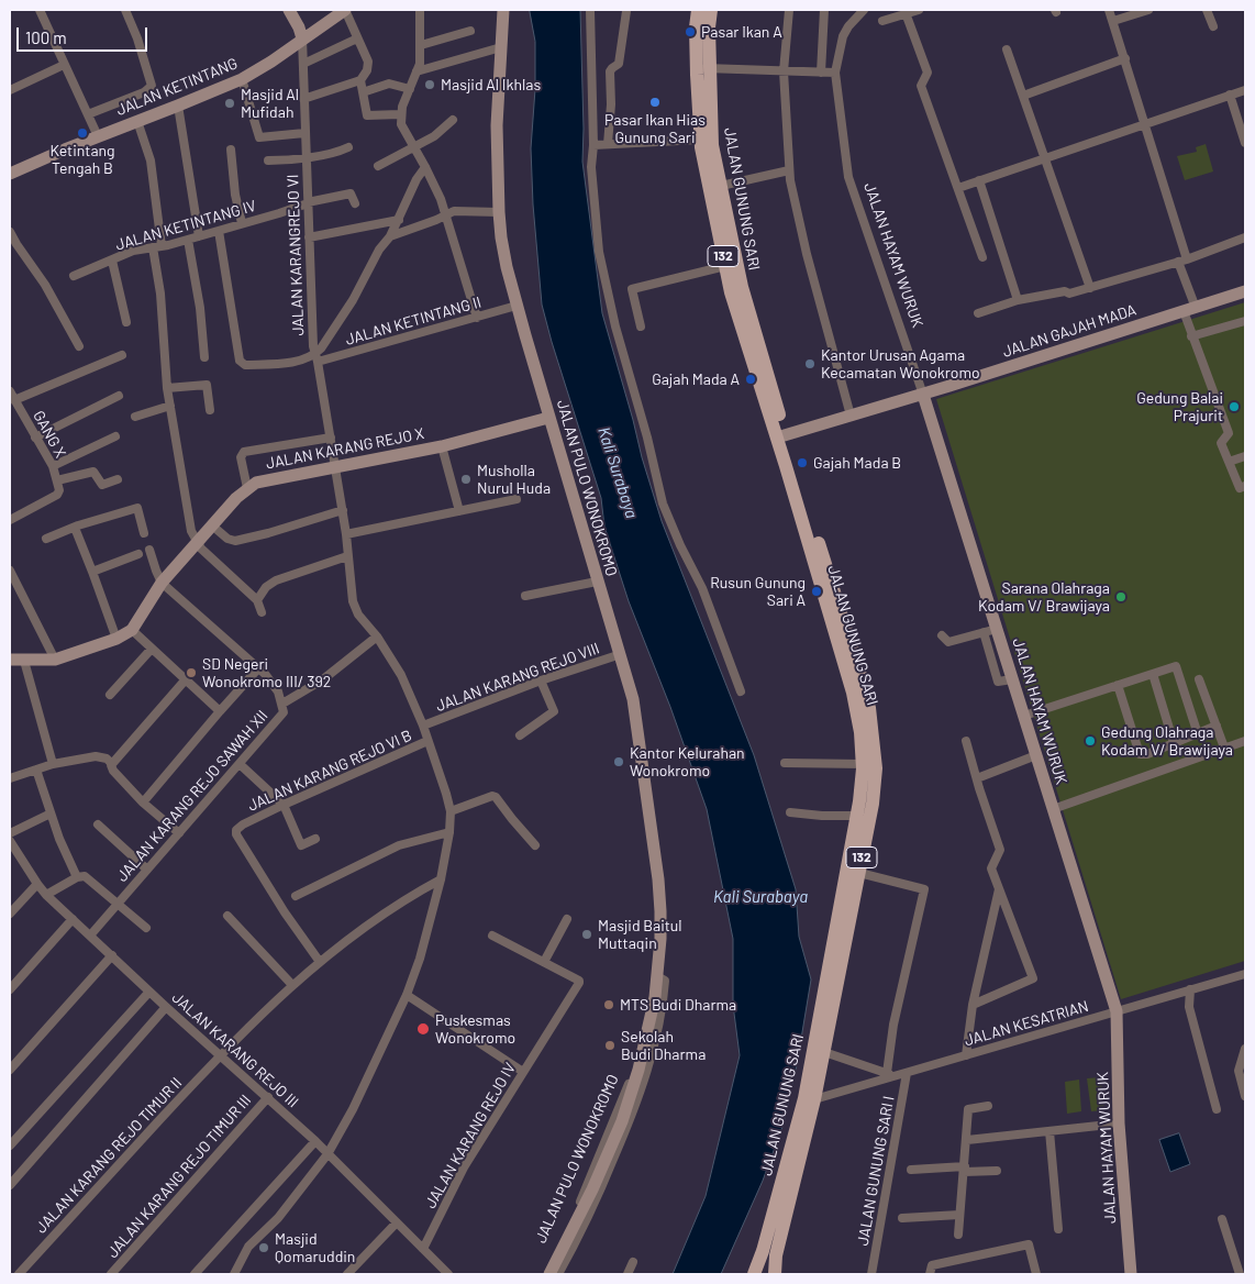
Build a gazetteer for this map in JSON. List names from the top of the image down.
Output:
{
  "streets": {
    "main road": ["JALAN GUNUNG SARI", "132"],
    "street": [
      "JALAN KETINTANG",
      "JALAN KETINTANG IV",
      "JALAN KARANGREJO VI",
      "JALAN HAYAM WURUK",
      "JALAN KETINTANG II",
      "JALAN GAJAH MADA",
      "GANG X",
      "JALAN KARANG REJO X",
      "JALAN PULO WONOKROMO",
      "JALAN KARANG REJO VIII",
      "JALAN KARANG REJO VI B",
      "JALAN KARANG REJO SAWAH XII",
      "JALAN KESATRIAN",
      "JALAN KARANG REJO III",
      "JALAN KARANG REJO IV",
      "JALAN KARANG REJO TIMUR II",
      "JALAN GUNUNG SARI I",
      "JALAN KARANG REJO TIMUR III"
    ]
  },
  "crossings": [
    ["JALAN KETINTANG", "JALAN KARANGREJO VI"],
    ["JALAN GUNUNG SARI", "JALAN GAJAH MADA"],
    ["JALAN GUNUNG SARI", "JALAN KESATRIAN"],
    ["JALAN KETINTANG IV", "JALAN KARANGREJO VI"],
    ["JALAN KETINTANG IV", "JALAN KETINTANG II"],
    ["JALAN KARANGREJO VI", "JALAN KETINTANG II"],
    ["JALAN KARANGREJO VI", "JALAN KARANG REJO X"],
    ["JALAN KARANGREJO VI", "JALAN KARANG REJO VIII"],
    ["JALAN KARANGREJO VI", "JALAN KARANG REJO VI B"],
    ["JALAN HAYAM WURUK", "JALAN GAJAH MADA"],
    ["JALAN HAYAM WURUK", "JALAN KESATRIAN"],
    ["JALAN KETINTANG II", "JALAN PULO WONOKROMO"],
    ["JALAN KARANG REJO X", "JALAN PULO WONOKROMO"],
    ["JALAN KARANG REJO X", "JALAN KARANG REJO SAWAH XII"],
    ["JALAN PULO WONOKROMO", "JALAN KARANG REJO VIII"],
    ["JALAN KARANG REJO VI B", "JALAN KARANG REJO TIMUR II"],
    ["JALAN KARANG REJO SAWAH XII", "JALAN KARANG REJO III"],
    ["JALAN KESATRIAN", "JALAN GUNUNG SARI I"],
    ["JALAN KARANG REJO III", "JALAN KARANG REJO IV"],
    ["JALAN KARANG REJO III", "JALAN KARANG REJO TIMUR II"],
    ["JALAN KARANG REJO III", "JALAN KARANG REJO TIMUR III"]
  ],
  "water": ["Kali Surabaya"],
  "places": [
    "Pasar Ikan A",
    "Masjid Al Ikhlas",
    "Pasar Ikan Hias Gunung Sari",
    "Masjid Al Mufidah",
    "Ketintang Tengah B",
    "Kantor Urusan Agama Kecamatan Wonokromo",
    "Gajah Mada A",
    "Gedung Balai Prajurit",
    "Gajah Mada B",
    "Musholla Nurul Huda",
    "Rusun Gunung Sari A",
    "Sarana Olahraga Kodam V/ Brawijaya",
    "SD Negeri Wonokromo III/ 392",
    "Gedung Olahraga Kodam V/ Brawijaya",
    "Kantor Kelurahan Wonokromo",
    "Masjid Baitul Muttaqin",
    "MTS Budi Dharma",
    "Puskesmas Wonokromo",
    "Sekolah Budi Dharma",
    "Masjid Qomaruddin"
  ],
  "scale_bar": "100 m"
}
